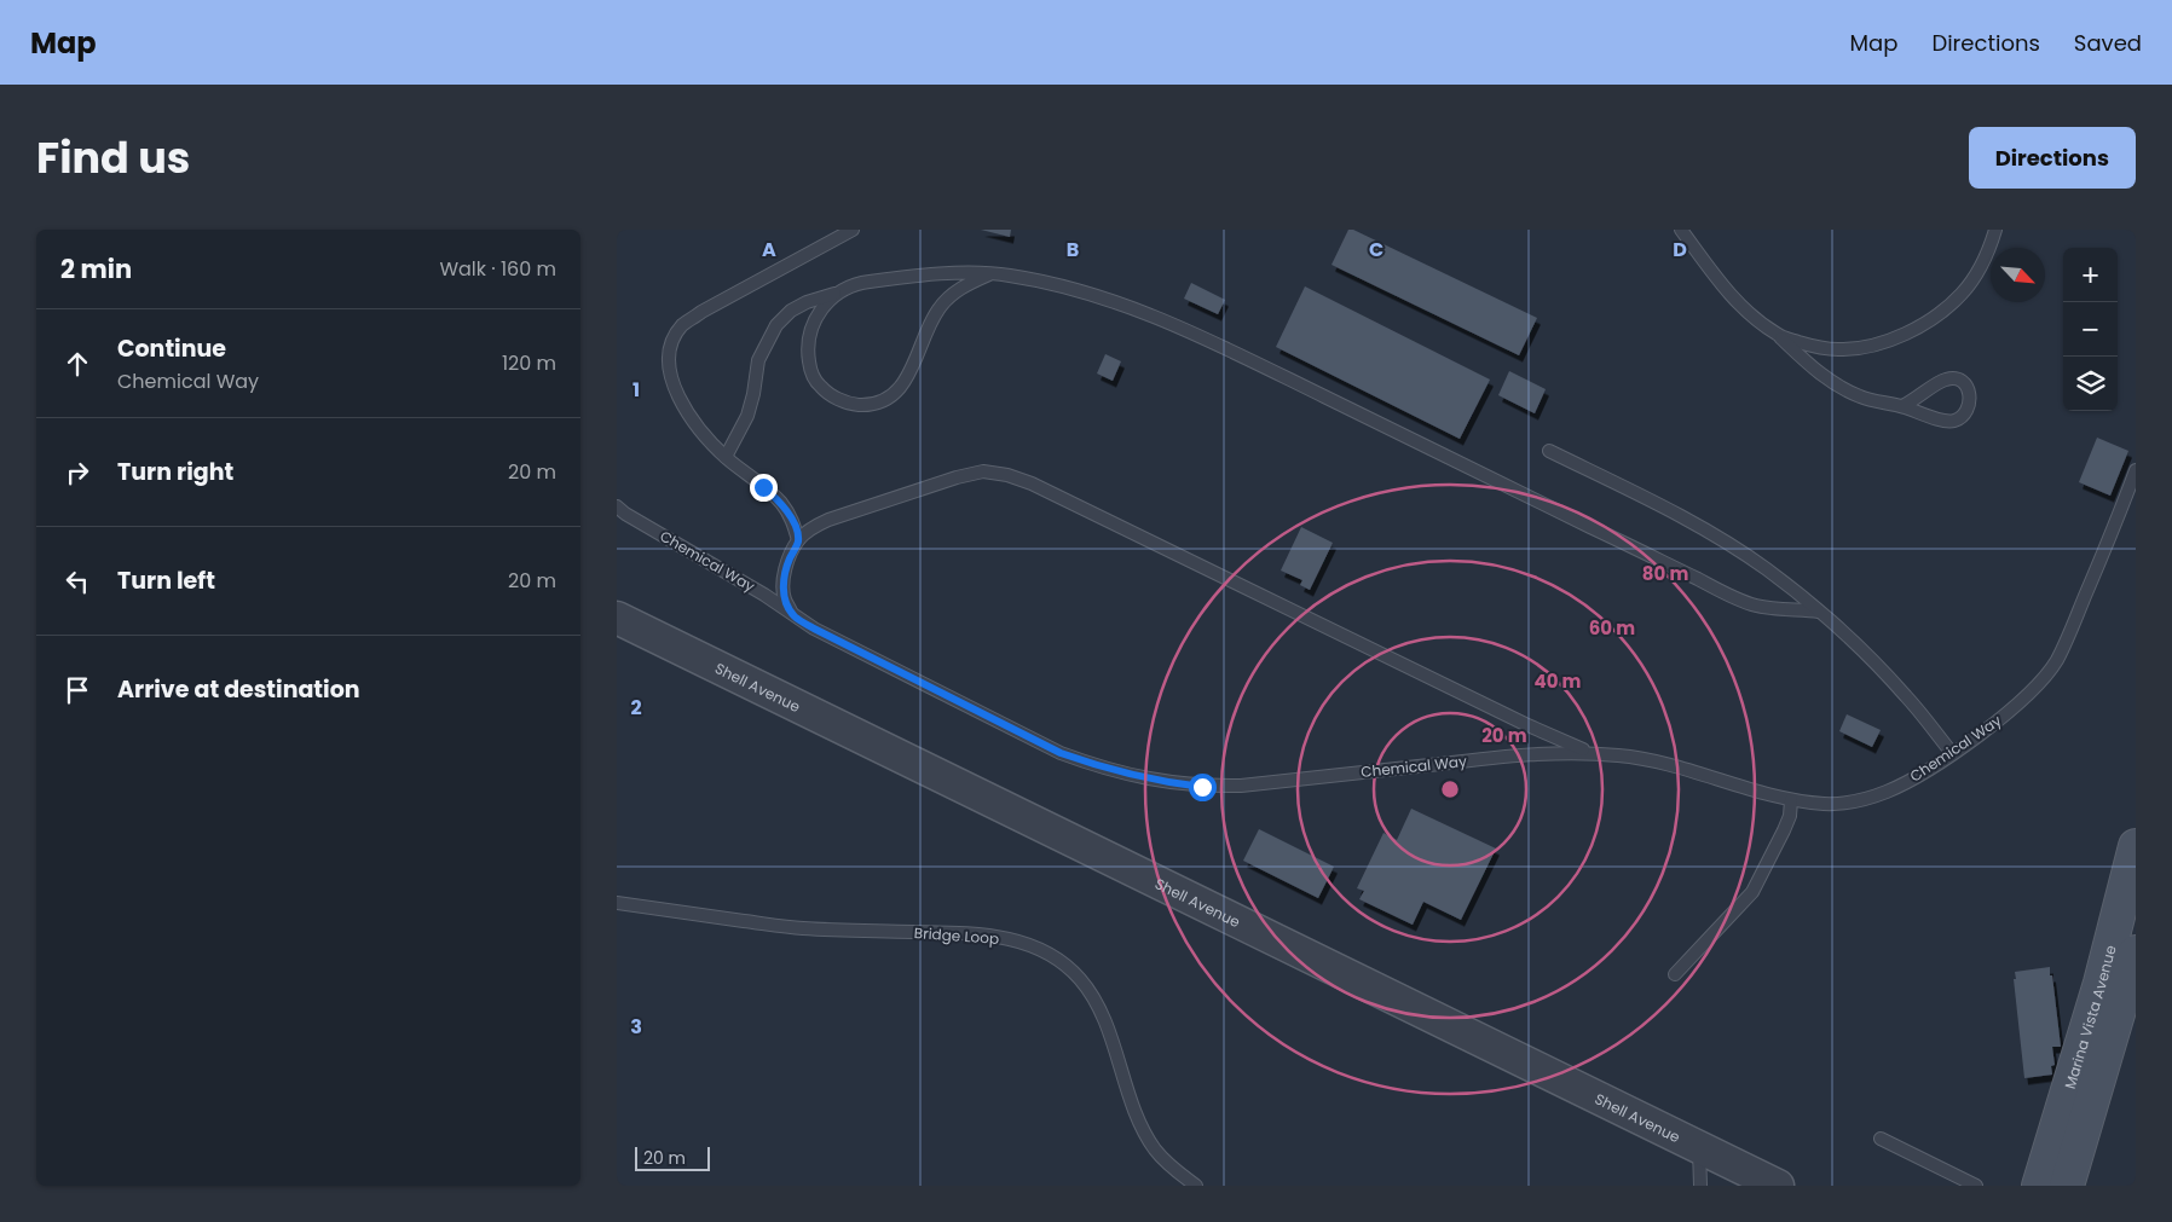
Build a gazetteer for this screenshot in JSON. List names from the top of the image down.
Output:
{
  "streets": {
    "main road": ["Marina Vista Avenue"],
    "street": ["Shell Avenue"],
    "lane": ["Chemical Way", "Bridge Loop"]
  },
  "scale_bar": "20 m",
  "north": "bottom right",
  "page": {
    "header": "Map",
    "nav": ["Map", "Directions", "Saved"],
    "title": "Find us",
    "buttons": "Directions",
    "heading": ["2 min", "Walk · 160 m"],
    "map_buttons": ["+", "−"],
    "list": [
      ["Continue", "Chemical Way", "120 m"],
      ["Turn right", "20 m"],
      ["Turn left", "20 m"],
      "Arrive at destination"
    ],
    "scale": "20 m"
  },
  "grid": {
    "columns": [
      "A",
      "B",
      "C",
      "D"
    ],
    "rows": ["1", "2", "3"]
  },
  "rings": [
    "80 m",
    "60 m",
    "40 m",
    "20 m"
  ]
}
